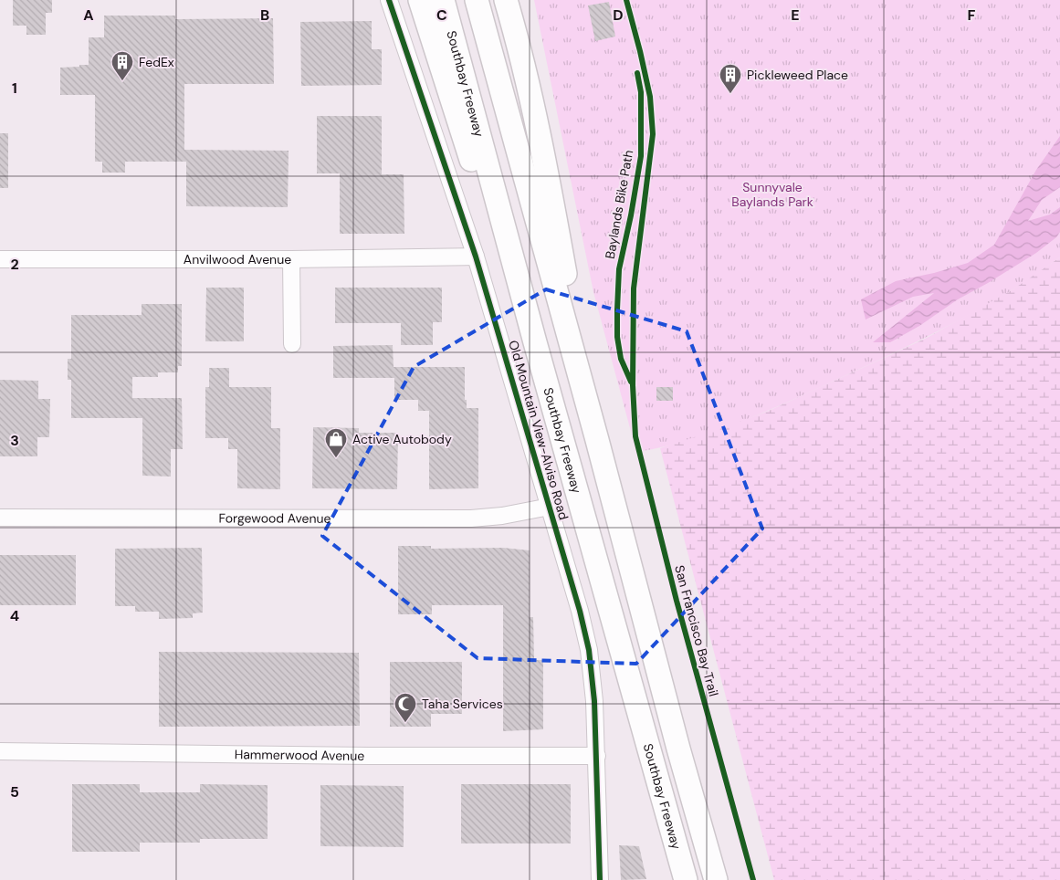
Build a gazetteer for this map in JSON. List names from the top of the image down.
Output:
{
  "streets": {
    "highway": ["Southbay Freeway"],
    "street": [
      "Anvilwood Avenue",
      "Old Mountain View-Alviso Road",
      "Forgewood Avenue",
      "Hammerwood Avenue"
    ],
    "cycle path": ["Baylands Bike Path", "San Francisco Bay Trail"]
  },
  "crossings": [
    ["Anvilwood Avenue", "Old Mountain View-Alviso Road"],
    ["Old Mountain View-Alviso Road", "Forgewood Avenue"],
    ["Old Mountain View-Alviso Road", "Hammerwood Avenue"]
  ],
  "parks": ["Sunnyvale Baylands Park"],
  "places": {
    "building": ["FedEx", "Pickleweed Place"],
    "shop": ["Active Autobody"],
    "mosque": ["Taha Services"]
  },
  "grid": {
    "columns": [
      "A",
      "B",
      "C",
      "D",
      "E",
      "F"
    ],
    "rows": [
      "1",
      "2",
      "3",
      "4",
      "5"
    ]
  }
}
